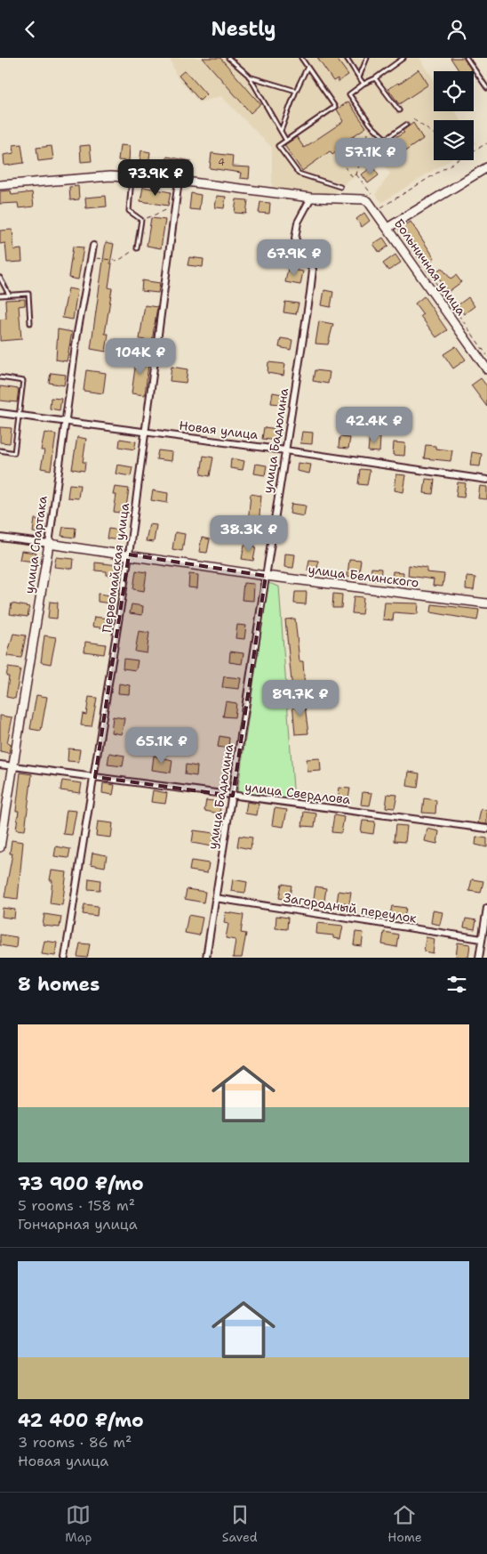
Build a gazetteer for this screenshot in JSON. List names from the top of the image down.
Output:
{
  "streets": {
    "street": [
      "Больничная улица",
      "Новая улица",
      "улица Бадюлина",
      "улица Спартака",
      "Первомайская улица",
      "улица Белинского",
      "улица Свердлова",
      "Загородный переулок"
    ]
  },
  "crossings": [
    ["Новая улица", "улица Бадюлина"],
    ["Новая улица", "улица Спартака"],
    ["Новая улица", "Первомайская улица"],
    ["улица Бадюлина", "улица Белинского"],
    ["улица Бадюлина", "улица Свердлова"],
    ["улица Бадюлина", "Загородный переулок"],
    ["улица Спартака", "улица Белинского"],
    ["улица Спартака", "улица Свердлова"],
    ["Первомайская улица", "улица Белинского"],
    ["Первомайская улица", "улица Свердлова"]
  ],
  "house_numbers": ["4"],
  "page": {
    "header": "Nestly",
    "price": [
      "57.1K ₽",
      "73.9K ₽",
      "67.9K ₽",
      "104K ₽",
      "42.4K ₽",
      "38.3K ₽",
      "89.7K ₽",
      "65.1K ₽"
    ],
    "heading": "8 homes",
    "list": [
      {
        "name": "73 900 ₽/mo",
        "note": "5 rooms · 158 m² · Гончарная улица"
      },
      {
        "name": "42 400 ₽/mo",
        "note": "3 rooms · 86 m² · Новая улица"
      }
    ],
    "tabs": ["Map", "Saved", "Home"]
  }
}
